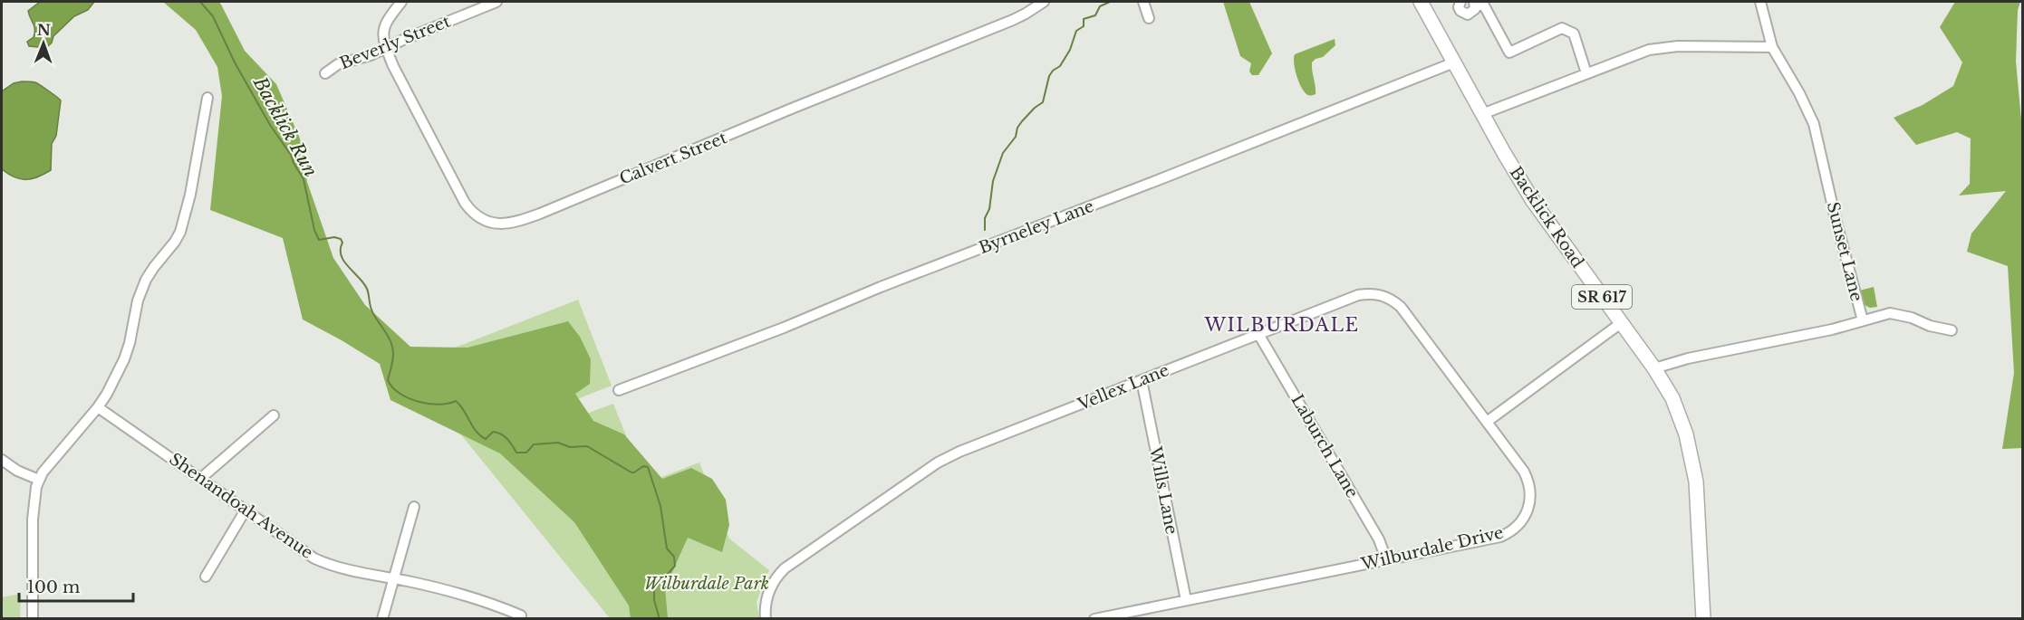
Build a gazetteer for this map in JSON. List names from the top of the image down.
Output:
{
  "streets": {
    "main road": ["Backlick Road", "SR 617"],
    "street": [
      "Beverly Street",
      "Calvert Street",
      "Byrneley Lane",
      "Sunset Lane",
      "Vellex Lane",
      "Laburch Lane",
      "Wills Lane",
      "Shenandoah Avenue",
      "Wilburdale Drive"
    ]
  },
  "crossings": [
    ["Beverly Street", "Calvert Street"],
    ["Backlick Road", "Byrneley Lane"],
    ["Backlick Road", "Sunset Lane"],
    ["Vellex Lane", "Laburch Lane"],
    ["Vellex Lane", "Wills Lane"],
    ["Vellex Lane", "Wilburdale Drive"],
    ["Laburch Lane", "Wilburdale Drive"],
    ["Wills Lane", "Wilburdale Drive"]
  ],
  "districts": ["WILBURDALE"],
  "water": ["Backlick Run"],
  "parks": ["Wilburdale Park"],
  "scale_bar": "100 m",
  "north": "top"
}
